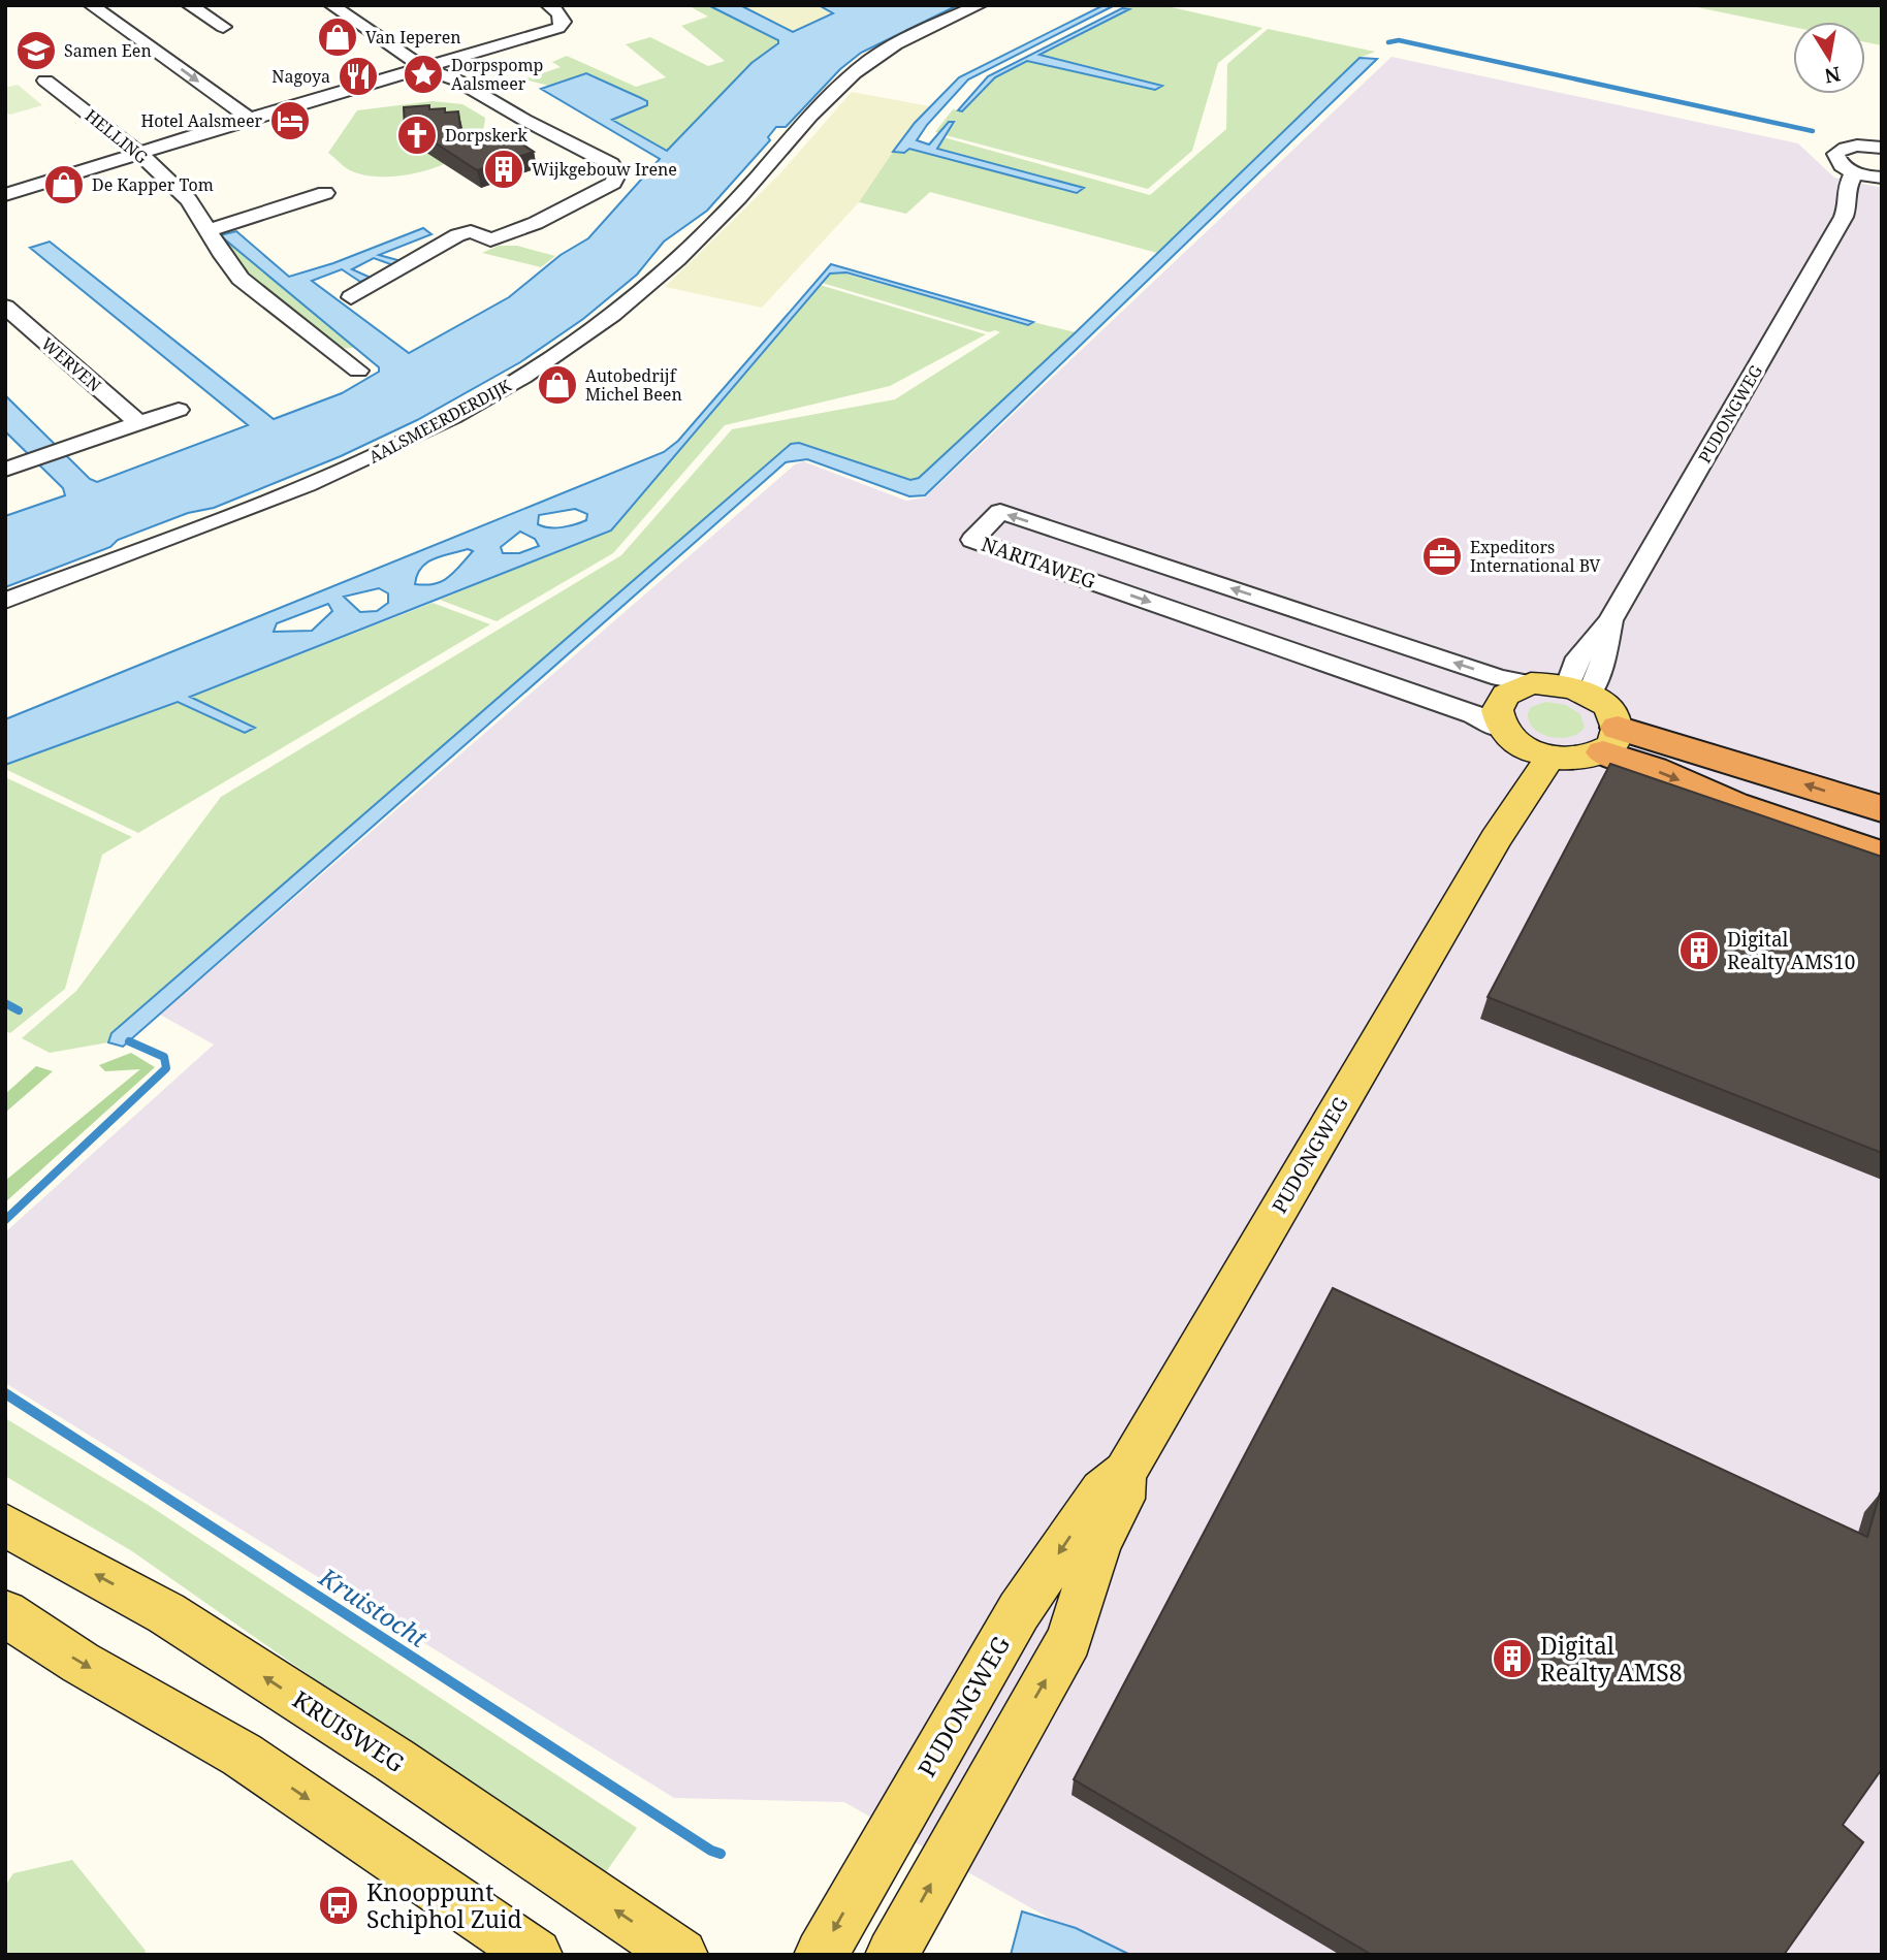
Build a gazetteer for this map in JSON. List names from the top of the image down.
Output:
{
  "streets": {
    "main road": ["PUDONGWEG", "KRUISWEG"],
    "street": [
      "HELLING",
      "WERVEN",
      "AALSMEERDERDIJK",
      "NARITAWEG"
    ]
  },
  "crossings": [
    ["PUDONGWEG", "NARITAWEG"]
  ],
  "water": ["Kruistocht"],
  "places": {
    "shop": ["Van Ieperen", "De Kapper Tom", "Autobedrijf Michel Been"],
    "school or university": ["Samen Een"],
    "place": ["Dorpspomp Aalsmeer"],
    "restaurant": ["Nagoya"],
    "hotel": ["Hotel Aalsmeer"],
    "church": ["Dorpskerk"],
    "building": ["Wijkgebouw Irene", "Digital Realty AMS10", "Digital Realty AMS8"],
    "office": ["Expeditors International BV"],
    "bus stop": ["Knooppunt Schiphol Zuid"]
  },
  "north": "bottom"
}
